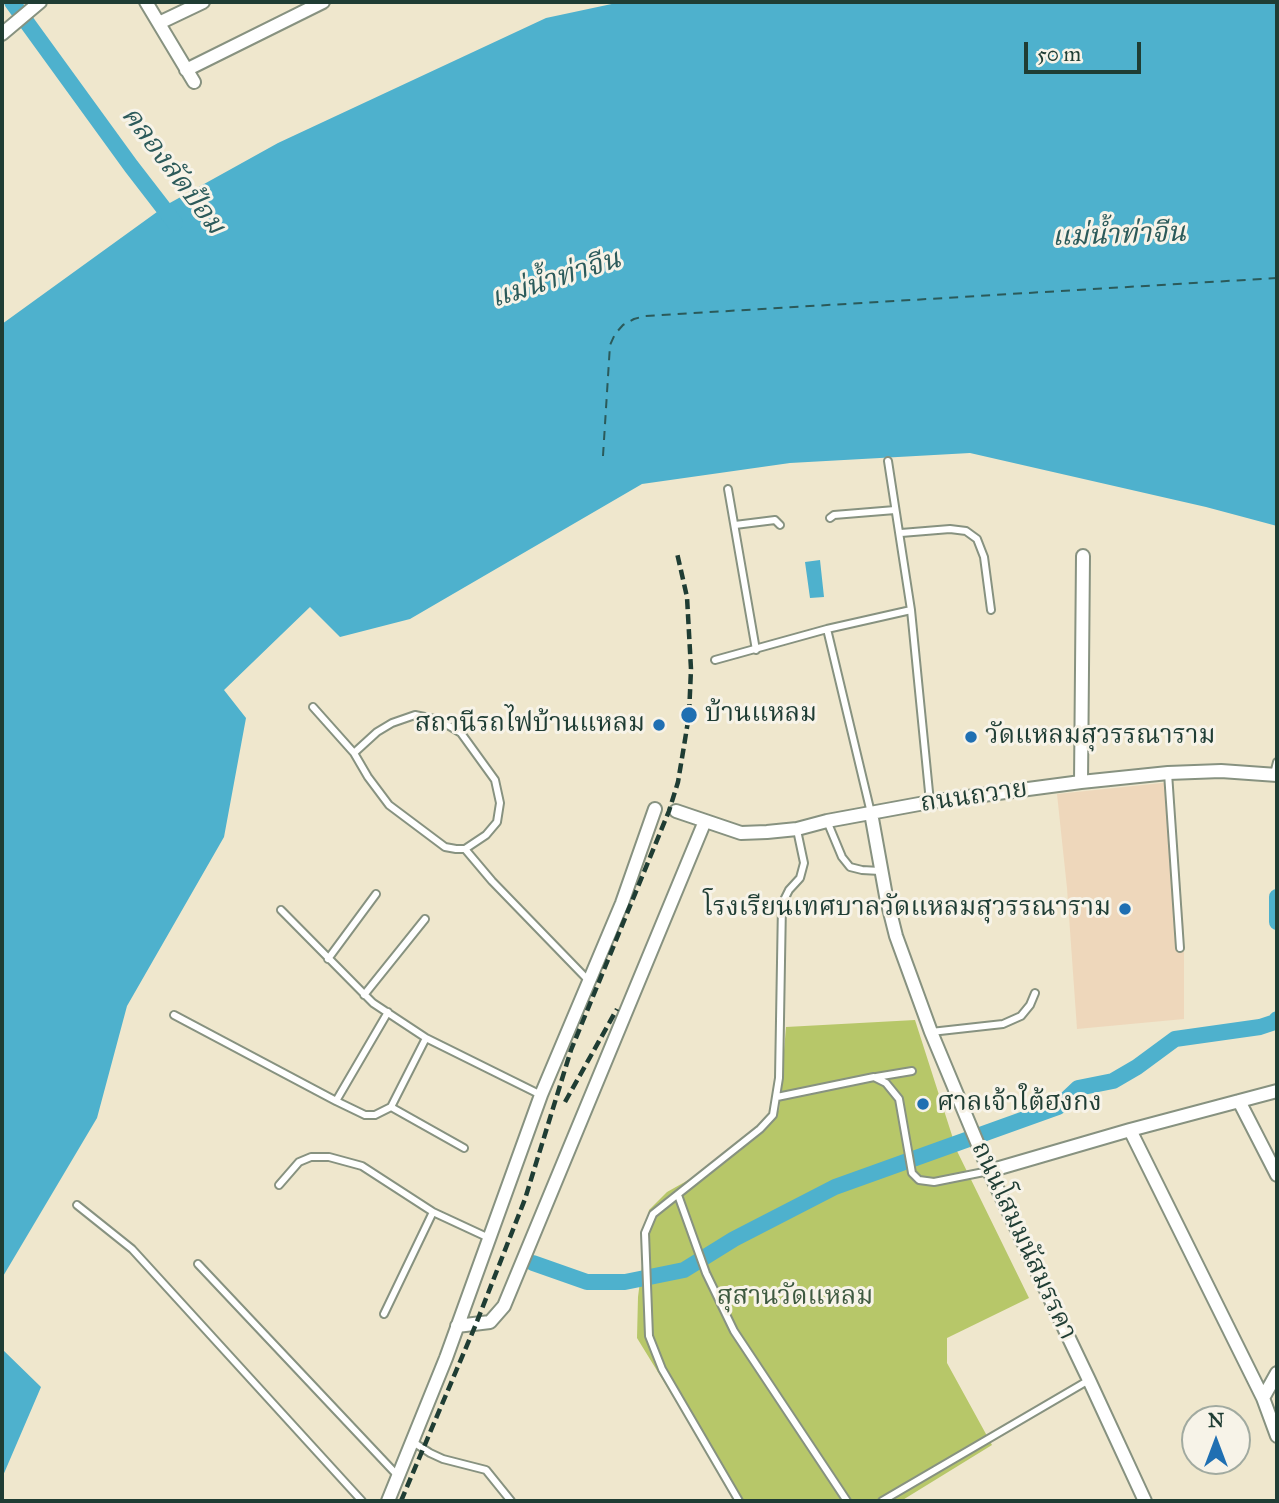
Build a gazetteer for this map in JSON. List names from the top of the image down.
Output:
{
  "streets": {
    "street": ["ถนนถวาย", "ถนนโสมมนัสมรรคา"]
  },
  "crossings": [
    ["ถนนถวาย", "ถนนโสมมนัสมรรคา"]
  ],
  "water": ["คลองลัดป้อม", "แม่น้ำท่าจีน"],
  "parks": ["สุสานวัดแหลม"],
  "places": [
    "บ้านแหลม",
    "สถานีรถไฟบ้านแหลม",
    "วัดแหลมสุวรรณาราม",
    "โรงเรียนเทศบาลวัดแหลมสุวรรณาราม",
    "ศาลเจ้าใต้ฮงกง"
  ],
  "scale_bar": "50 m",
  "north": "top"
}
